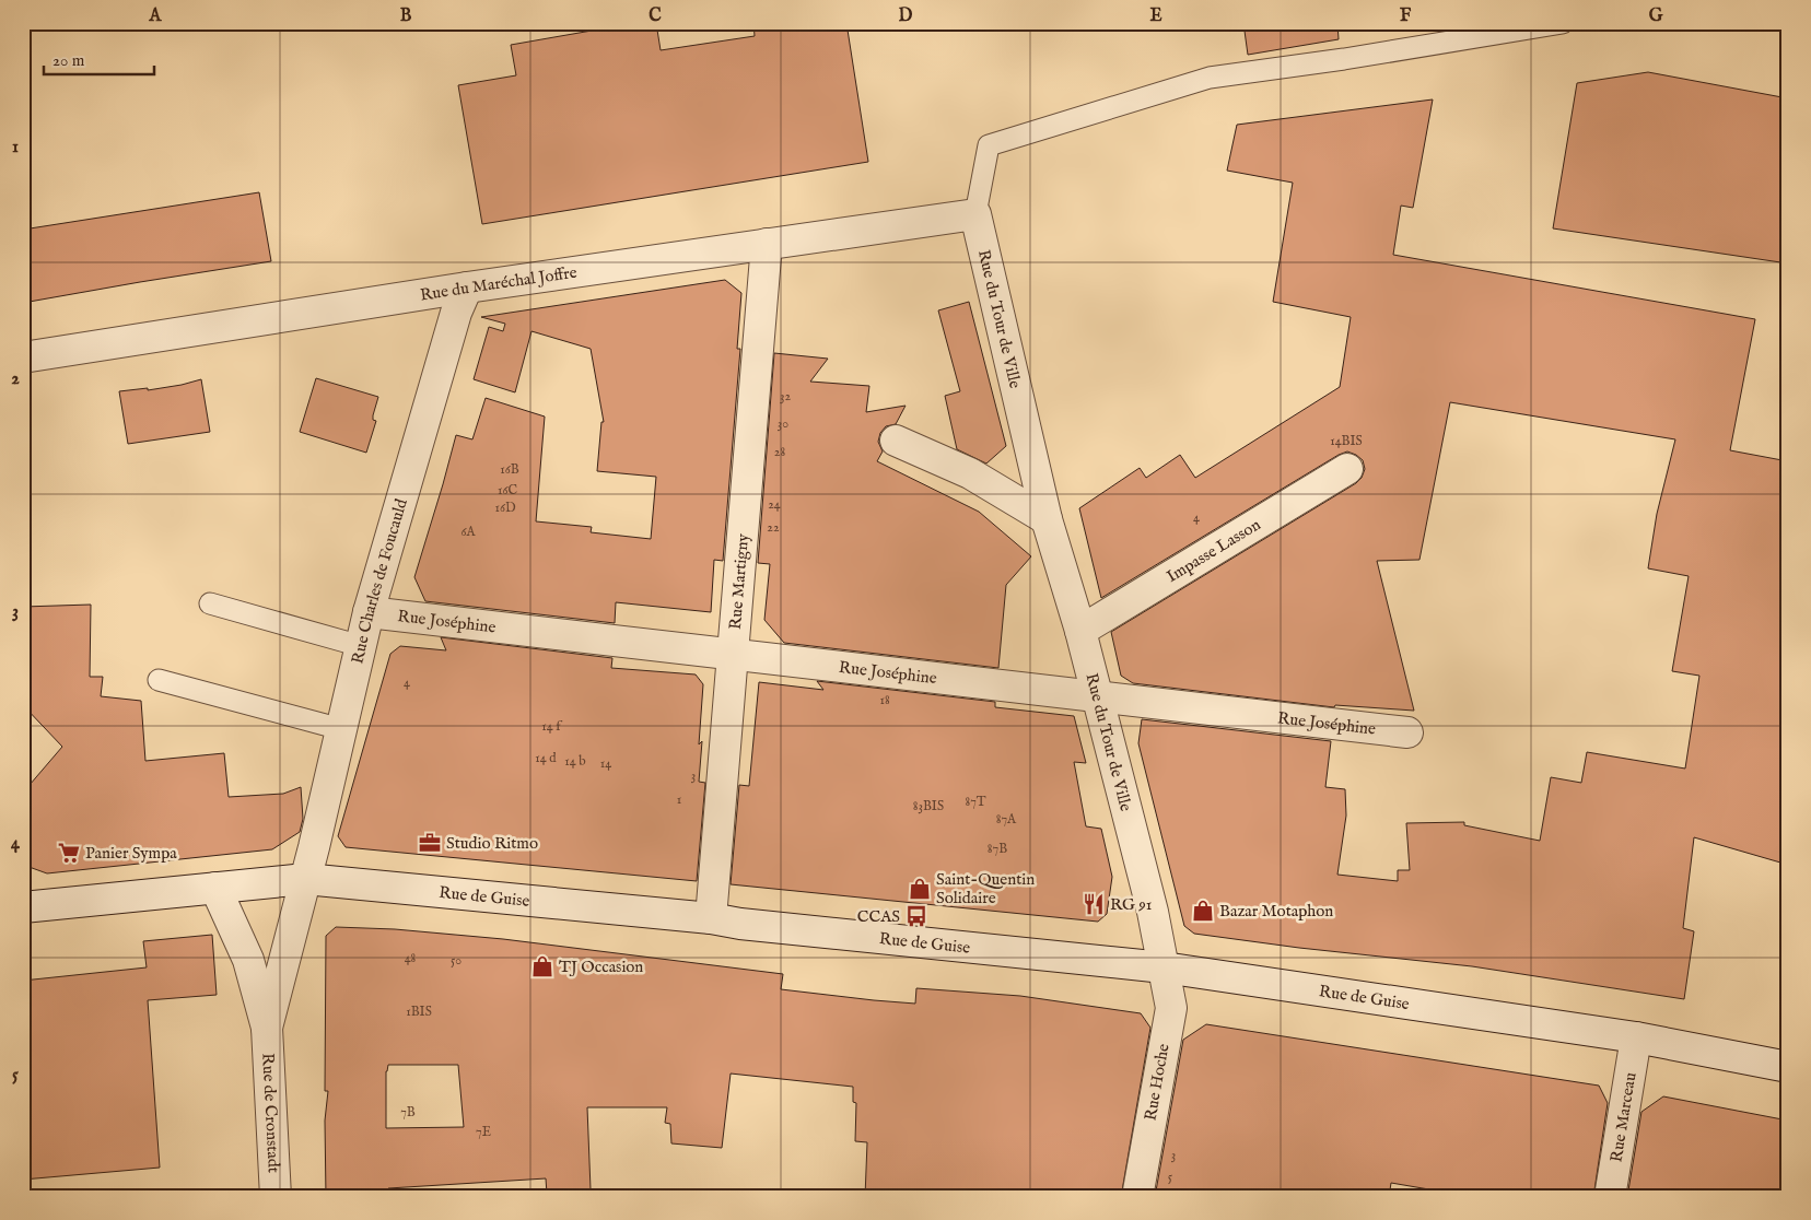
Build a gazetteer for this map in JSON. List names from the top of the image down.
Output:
{
  "streets": {
    "street": [
      "Rue du Maréchal Joffre",
      "Rue du Tour de Ville",
      "Impasse Lasson",
      "Rue Charles de Foucauld",
      "Rue Martigny",
      "Rue Joséphine",
      "Rue de Guise",
      "Rue Hoche",
      "Rue de Cronstadt",
      "Rue Marceau"
    ]
  },
  "crossings": [
    ["Rue du Maréchal Joffre", "Rue du Tour de Ville"],
    ["Rue du Maréchal Joffre", "Rue Charles de Foucauld"],
    ["Rue du Maréchal Joffre", "Rue Martigny"],
    ["Rue du Tour de Ville", "Impasse Lasson"],
    ["Rue du Tour de Ville", "Rue Joséphine"],
    ["Rue du Tour de Ville", "Rue de Guise"],
    ["Rue du Tour de Ville", "Rue Hoche"],
    ["Rue Charles de Foucauld", "Rue Joséphine"],
    ["Rue Charles de Foucauld", "Rue de Guise"],
    ["Rue Charles de Foucauld", "Rue de Cronstadt"],
    ["Rue Martigny", "Rue Joséphine"],
    ["Rue Martigny", "Rue de Guise"],
    ["Rue de Guise", "Rue Hoche"],
    ["Rue de Guise", "Rue de Cronstadt"],
    ["Rue de Guise", "Rue Marceau"]
  ],
  "places": {
    "office": ["Studio Ritmo"],
    "supermarket": ["Panier Sympa"],
    "shop": ["Saint-Quentin Solidaire", "Bazar Motaphon", "TJ Occasion"],
    "restaurant": ["RG 91"],
    "bus stop": ["CCAS"]
  },
  "house_numbers": [
    "32",
    "30",
    "14BIS",
    "28",
    "16B",
    "16C",
    "24",
    "16D",
    "4",
    "22",
    "6A",
    "4",
    "18",
    "14 f",
    "14 d",
    "14 b",
    "14",
    "3",
    "1",
    "87T",
    "83BIS",
    "87A",
    "87B",
    "48",
    "50",
    "1BIS",
    "7B",
    "7E",
    "3",
    "5"
  ],
  "scale_bar": "20 m",
  "grid": {
    "columns": [
      "A",
      "B",
      "C",
      "D",
      "E",
      "F",
      "G"
    ],
    "rows": [
      "1",
      "2",
      "3",
      "4",
      "5"
    ]
  }
}
